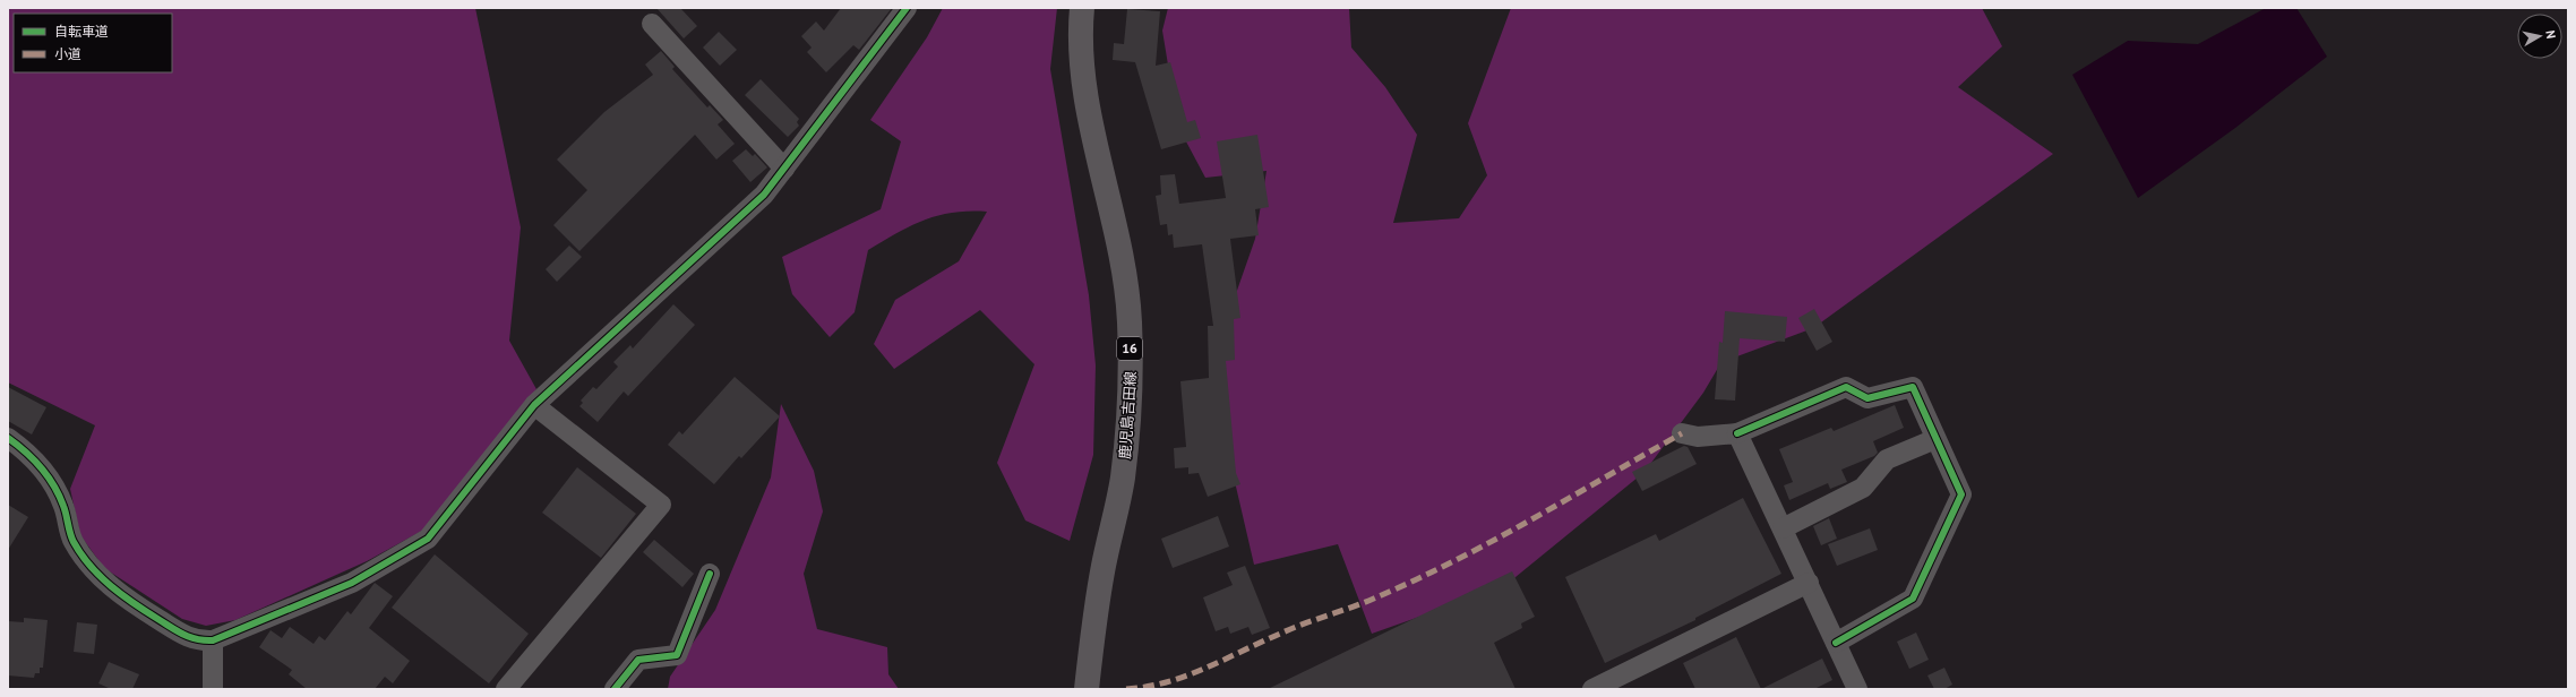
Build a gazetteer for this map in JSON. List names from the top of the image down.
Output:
{
  "streets": {
    "main road": ["16", "鹿児島吉田線"]
  },
  "legend": ["自転車道", "小道"],
  "north": "right"
}
